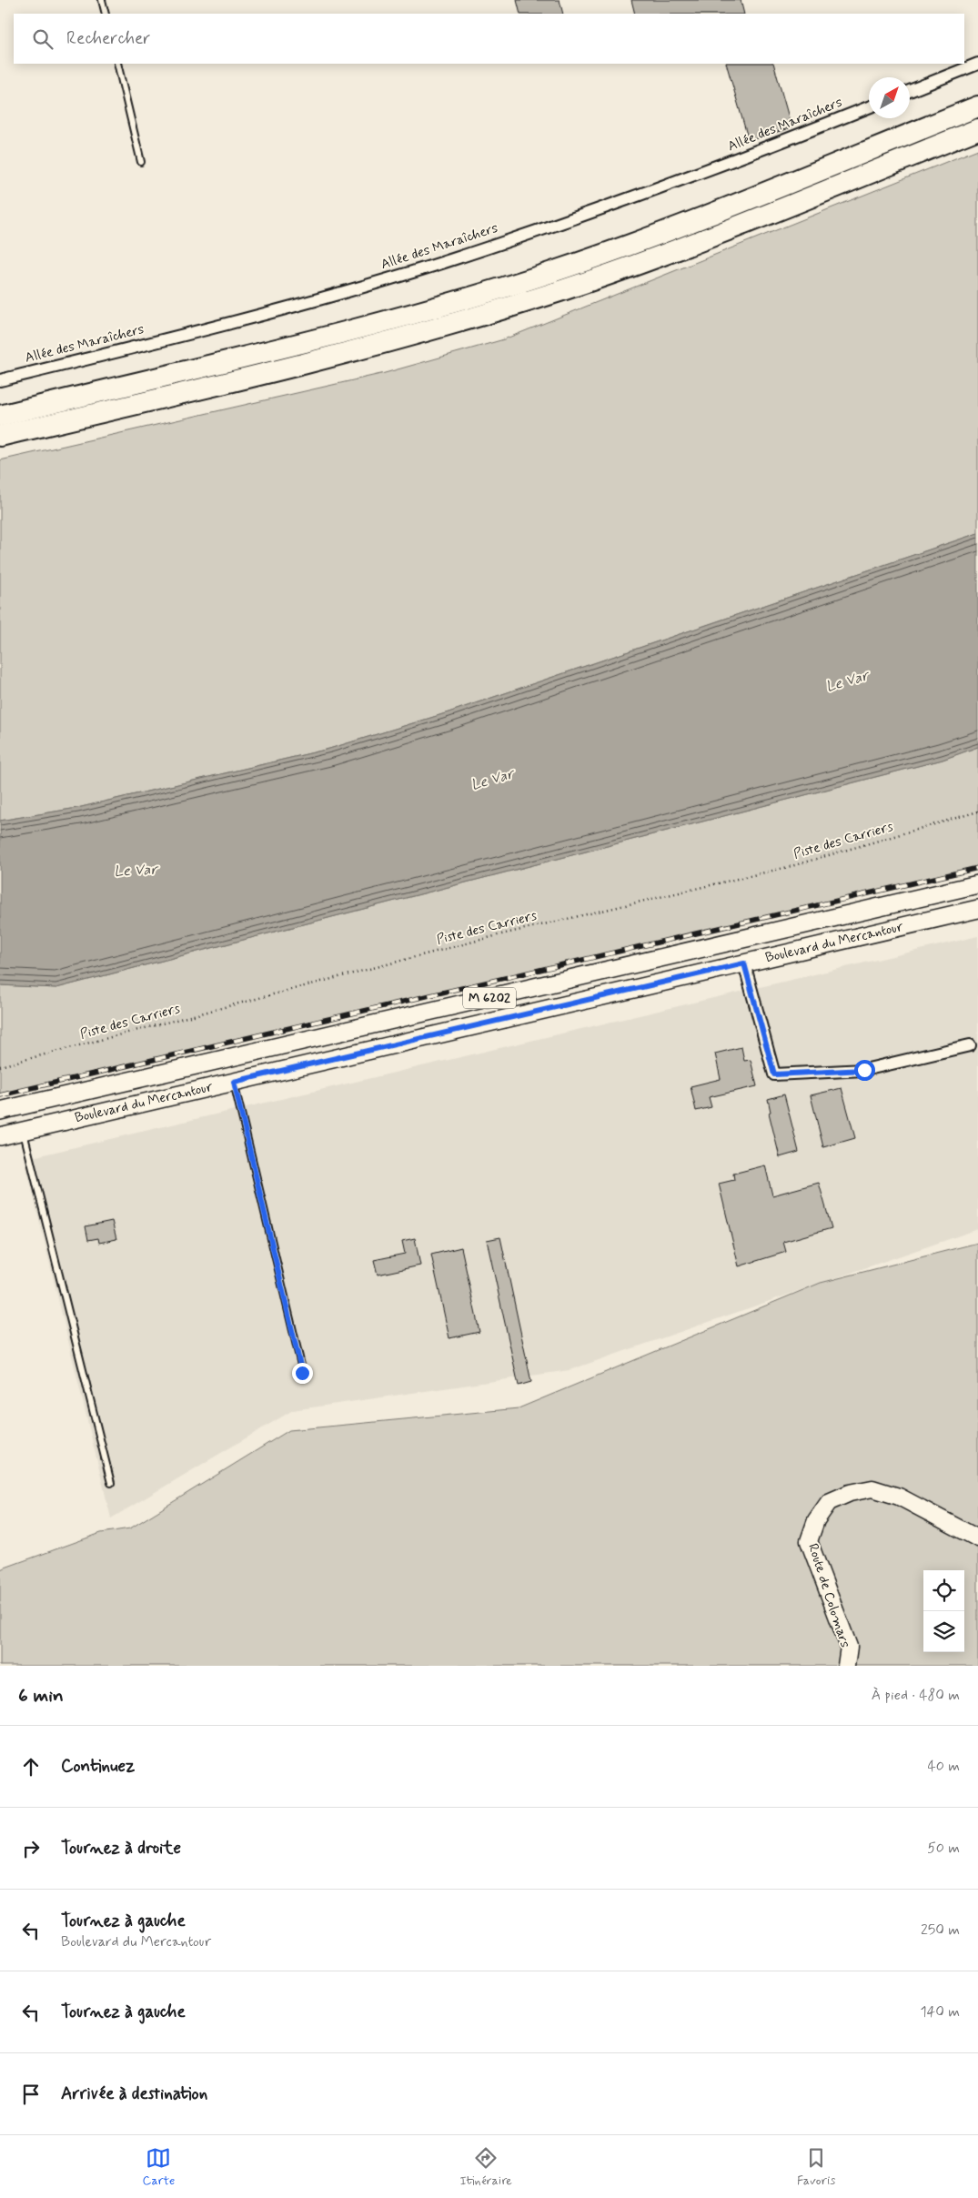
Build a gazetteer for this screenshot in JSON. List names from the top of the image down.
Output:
{
  "streets": {
    "main road": ["Boulevard du Mercantour", "M 6202"],
    "street": ["Allée des Maraîchers", "Route de Colomars"],
    "path": ["Piste des Carriers"]
  },
  "water": ["Le Var"],
  "north": "top right",
  "page": {
    "search": "Rechercher",
    "heading": ["6 min", "À pied · 480 m"],
    "list": [
      ["Continuez", "40 m"],
      ["Tournez à droite", "50 m"],
      ["Tournez à gauche", "Boulevard du Mercantour", "250 m"],
      ["Tournez à gauche", "140 m"],
      "Arrivée à destination"
    ],
    "nav": ["Carte", "Itinéraire", "Favoris"]
  }
}
